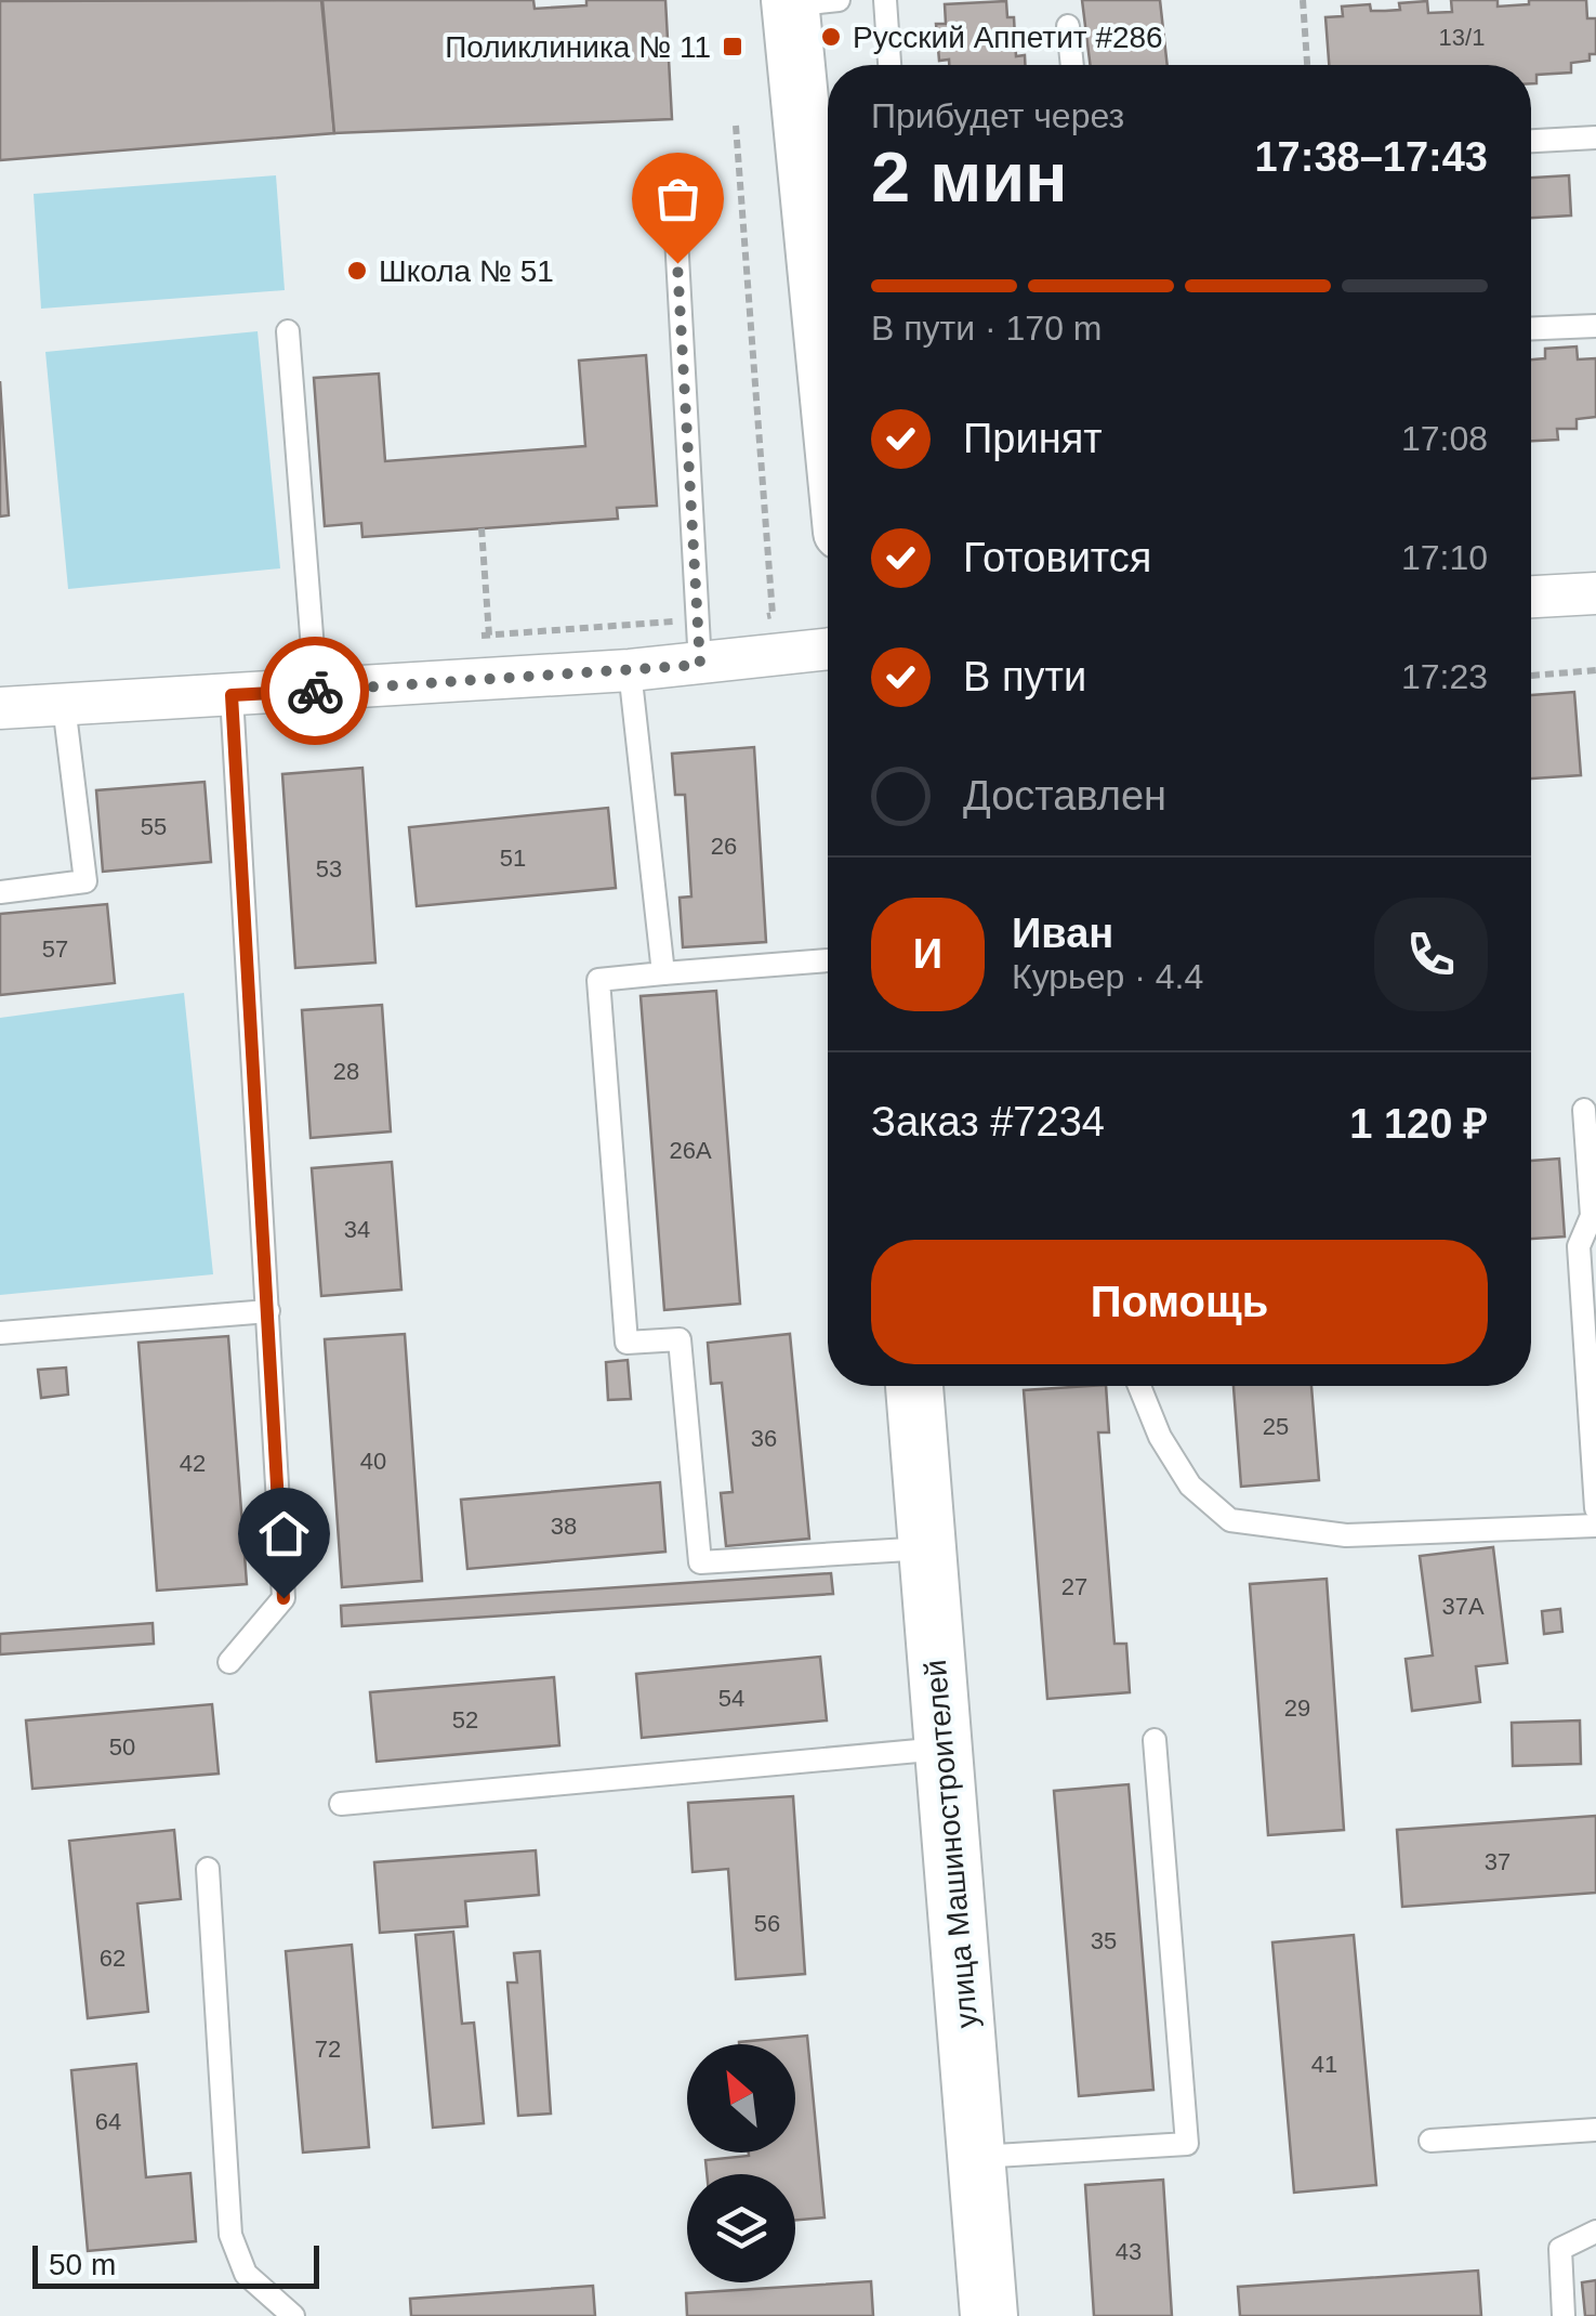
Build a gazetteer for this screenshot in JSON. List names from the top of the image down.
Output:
{
  "streets": {
    "street": ["улица Машиностроителей"]
  },
  "places": {
    "other": ["Русский Аппетит #286", "Школа № 51"],
    "transit": ["Поликлиника № 11"]
  },
  "house_numbers": [
    "13/1",
    "55",
    "26",
    "51",
    "53",
    "57",
    "28",
    "26А",
    "34",
    "25",
    "36",
    "40",
    "42",
    "38",
    "27",
    "37А",
    "54",
    "29",
    "52",
    "50",
    "37",
    "56",
    "35",
    "62",
    "72",
    "41",
    "64",
    "43"
  ],
  "scale_bar": "50 m",
  "north": "top left",
  "page": {
    "heading": ["2 мин", "Прибудет через", "17:38–17:43"],
    "panel": [
      "Иван",
      "Курьер · 4.4",
      "Заказ #7234",
      "1 120 ₽"
    ],
    "bar": "В пути · 170 m",
    "list": [
      ["Принят", "17:08"],
      ["Готовится", "17:10"],
      ["В пути", "17:23"],
      "Доставлен"
    ],
    "round": "И",
    "buttons": "Помощь",
    "scale": "50 m"
  }
}
